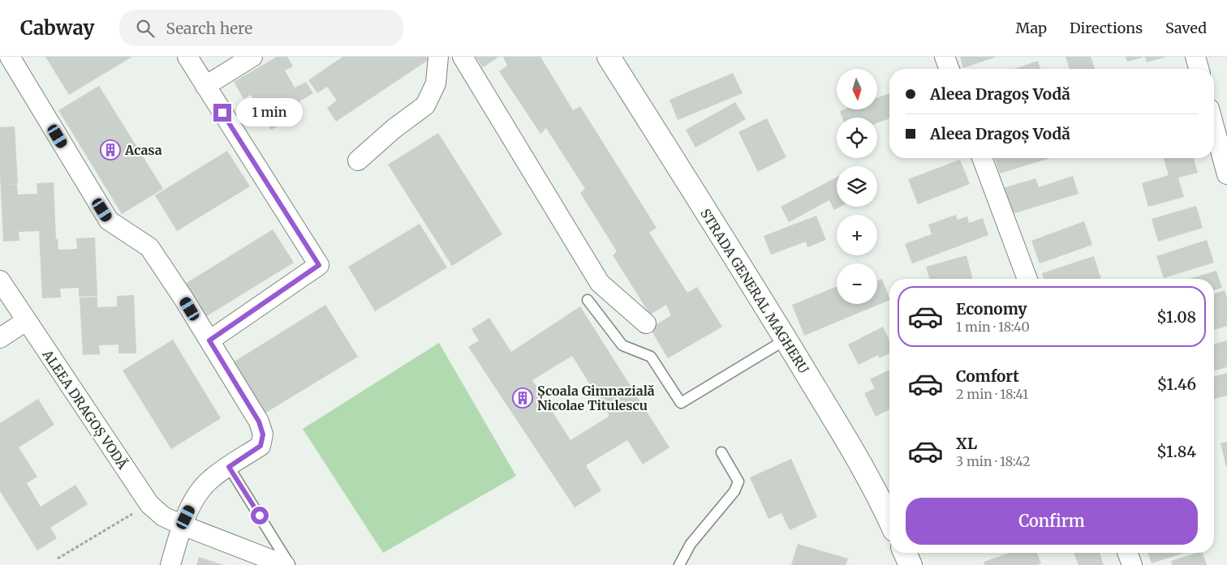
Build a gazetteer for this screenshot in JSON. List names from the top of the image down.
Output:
{
  "streets": {
    "main road": ["STRADA GENERAL MAGHERU"],
    "street": ["ALEEA DRAGOȘ VODĂ"]
  },
  "places": {
    "building": ["Acasa", "Școala Gimnazială Nicolae Titulescu"]
  },
  "north": "bottom",
  "page": {
    "header": "Cabway",
    "search": "Search here",
    "nav": ["Map", "Directions", "Saved"],
    "map_buttons": ["+", "−"],
    "banner": ["Aleea Dragoș Vodă", "Aleea Dragoș Vodă"],
    "bubble": "1 min",
    "list": [
      {
        "name": "Economy",
        "note": "1 min · 18:40",
        "value": "$1.08"
      },
      {
        "name": "Comfort",
        "note": "2 min · 18:41",
        "value": "$1.46"
      },
      {
        "name": "XL",
        "note": "3 min · 18:42",
        "value": "$1.84"
      }
    ],
    "buttons": "Confirm"
  }
}
